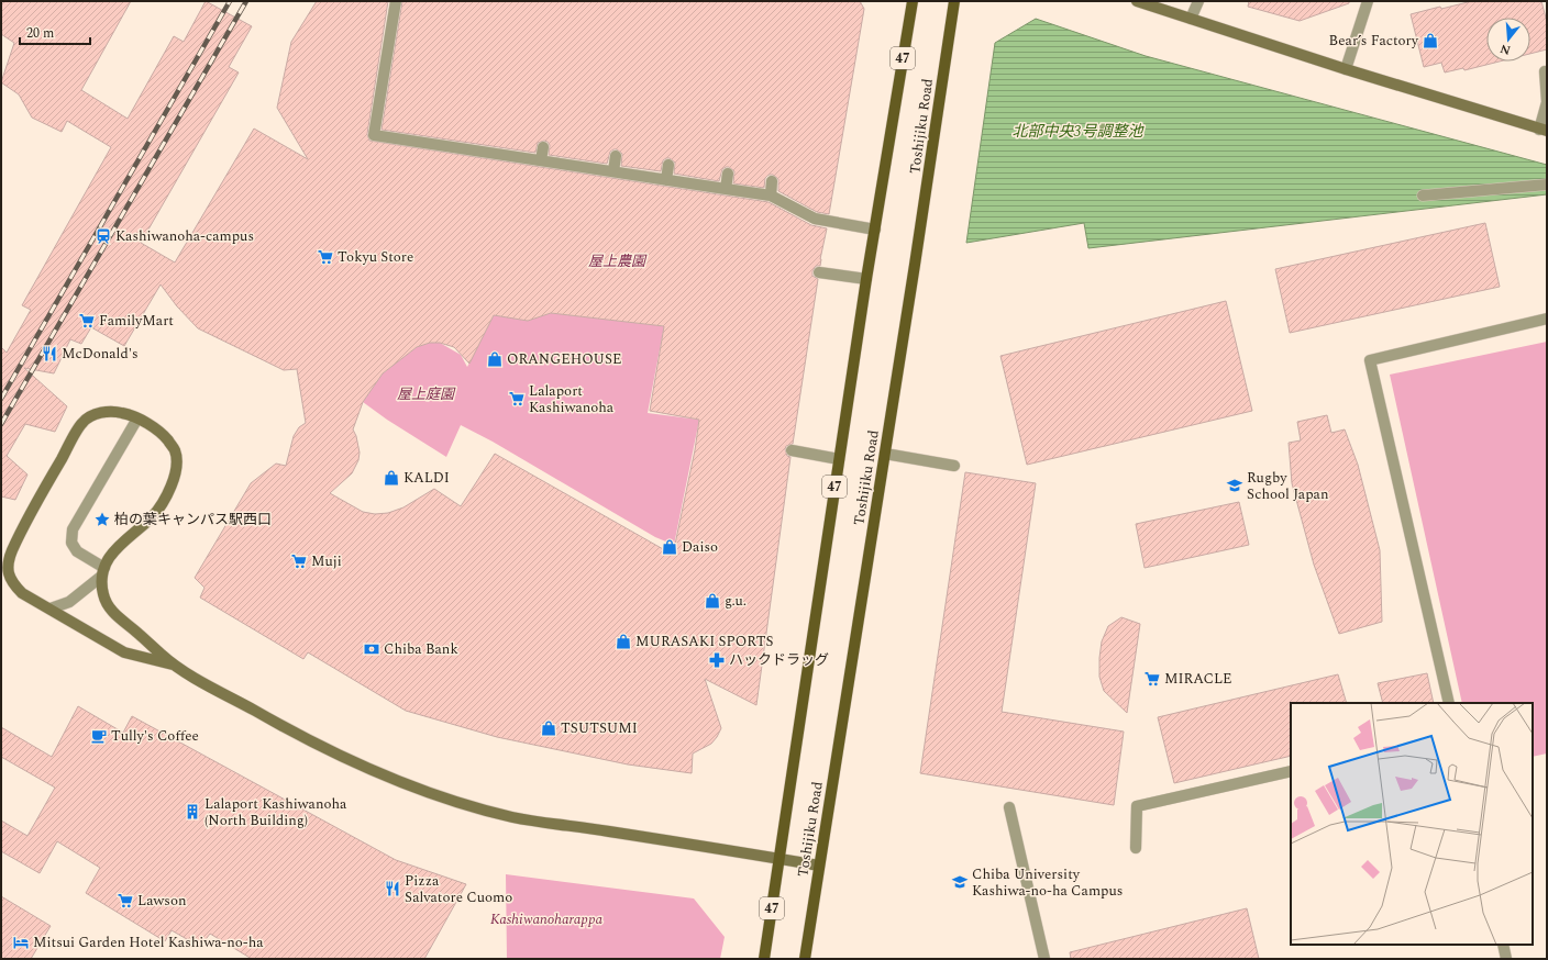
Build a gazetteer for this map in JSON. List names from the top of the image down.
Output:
{
  "streets": {
    "main road": ["47", "Toshijiku Road"]
  },
  "water": ["北部中央3号調整池"],
  "parks": ["屋上農園", "屋上庭園", "Kashiwanoharappa"],
  "places": {
    "shop": [
      "Bear’s Factory",
      "ORANGEHOUSE",
      "KALDI",
      "Daiso",
      "g.u.",
      "MURASAKI SPORTS",
      "TSUTSUMI"
    ],
    "station": ["Kashiwanoha-campus"],
    "supermarket": [
      "Tokyu Store",
      "FamilyMart",
      "Lalaport Kashiwanoha",
      "Muji",
      "MIRACLE",
      "Lawson"
    ],
    "restaurant": ["McDonald's", "Pizza Salvatore Cuomo"],
    "school or university": ["Rugby School Japan", "Chiba University Kashiwa-no-ha Campus"],
    "place": ["柏の葉キャンパス駅西口"],
    "bank": ["Chiba Bank"],
    "pharmacy": ["ハックドラッグ"],
    "cafe": ["Tully's Coffee"],
    "building": ["Lalaport Kashiwanoha (North Building)"],
    "hotel": ["Mitsui Garden Hotel Kashiwa-no-ha"]
  },
  "scale_bar": "20 m",
  "north": "bottom"
}
